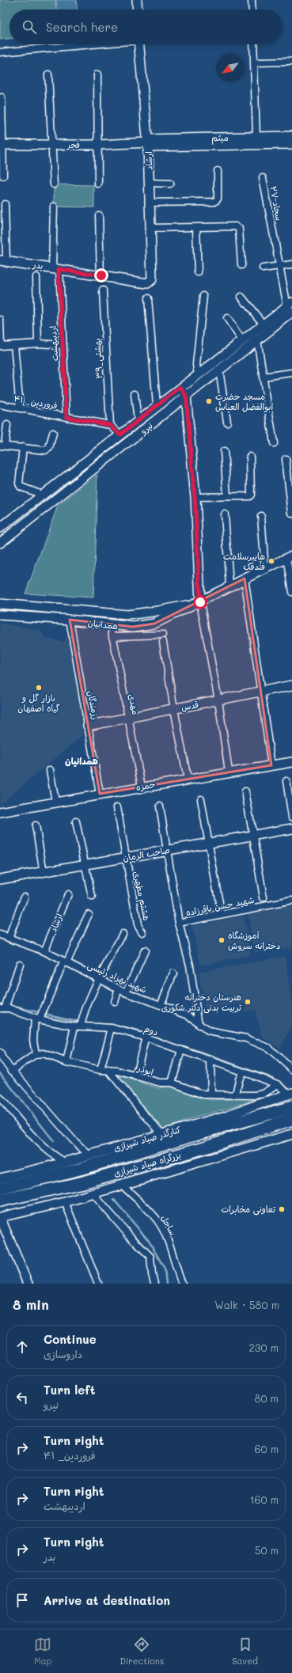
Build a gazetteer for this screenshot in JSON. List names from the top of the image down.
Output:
{
  "streets": {
    "highway": ["بزرگراه صیاد شیرازی"],
    "street": [
      "میثم",
      "فجر",
      "ارشاد",
      "۲۷-سجاد",
      "بدر",
      "اردیبهشت",
      "۳۹_بهشتی",
      "۴۱ _فروردین",
      "نیرو",
      "همدانیان",
      "مهدی",
      "رزمندگان",
      "قدس",
      "حمزه",
      "صاحب الزمان",
      "هشتم مطهری",
      "شهید حسن باقرزاده",
      "شهید بهزاد رئیسی",
      "دوم",
      "ابوذر",
      "کنارگذر صیاد شیرازی",
      "ساحل"
    ]
  },
  "crossings": [
    ["میثم", "فجر"],
    ["میثم", "ارشاد"],
    ["فجر", "ارشاد"],
    ["ارشاد", "بدر"],
    ["ارشاد", "شهید بهزاد رئیسی"],
    ["۲۷-سجاد", "نیرو"],
    ["بدر", "اردیبهشت"],
    ["اردیبهشت", "۴۱ _فروردین"],
    ["۳۹_بهشتی", "۴۱ _فروردین"],
    ["همدانیان", "مهدی"],
    ["همدانیان", "رزمندگان"],
    ["مهدی", "قدس"],
    ["مهدی", "حمزه"],
    ["رزمندگان", "قدس"],
    ["رزمندگان", "حمزه"],
    ["صاحب الزمان", "هشتم مطهری"],
    ["شهید حسن باقرزاده", "شهید بهزاد رئیسی"],
    ["دوم", "ابوذر"],
    ["دوم", "کنارگذر صیاد شیرازی"]
  ],
  "districts": ["همدانیان"],
  "places": [
    "مسجد حضرت ابوالفضل العباس",
    "هایپرسلامت فندقک",
    "بازار گل و گیاه اصفهان",
    "آموزشگاه دخترانه سروش",
    "هنرستان دخترانه تربیت بدنی دکتر شکوری",
    "تعاونی مخابرات"
  ],
  "north": "bottom left",
  "page": {
    "search": "Search here",
    "heading": ["8 min", "Walk · 580 m"],
    "list": [
      ["Continue", "داروسازی", "230 m"],
      ["Turn left", "نیرو", "80 m"],
      ["Turn right", "۴۱ _فروردین", "60 m"],
      ["Turn right", "اردیبهشت", "160 m"],
      ["Turn right", "بدر", "50 m"],
      "Arrive at destination"
    ],
    "nav": ["Map", "Directions", "Saved"]
  }
}
